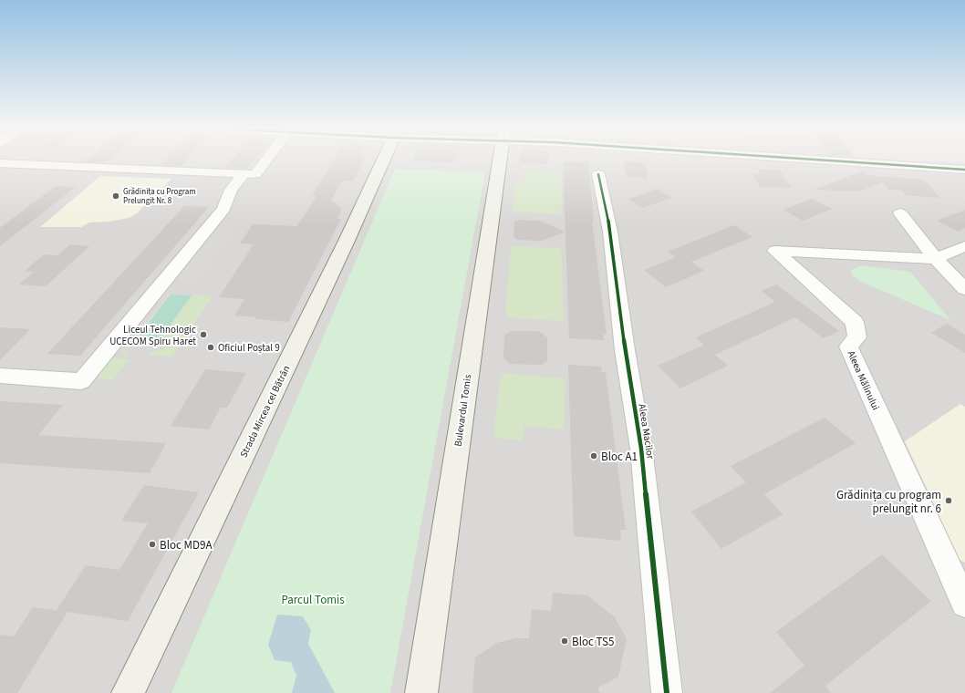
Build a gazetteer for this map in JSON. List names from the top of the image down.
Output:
{
  "streets": {
    "main road": ["Bulevardul Tomis", "Strada Mircea cel Bătrân"],
    "street": ["Aleea Mălinului", "Aleea Macilor"]
  },
  "parks": ["Parcul Tomis"],
  "places": [
    "Grădinița cu Program Prelungit Nr. 8",
    "Liceul Tehnologic UCECOM Spiru Haret",
    "Oficiul Poștal 9",
    "Bloc A1",
    "Grădinița cu program prelungit nr. 6",
    "Bloc MD9A",
    "Bloc TS5"
  ]
}
